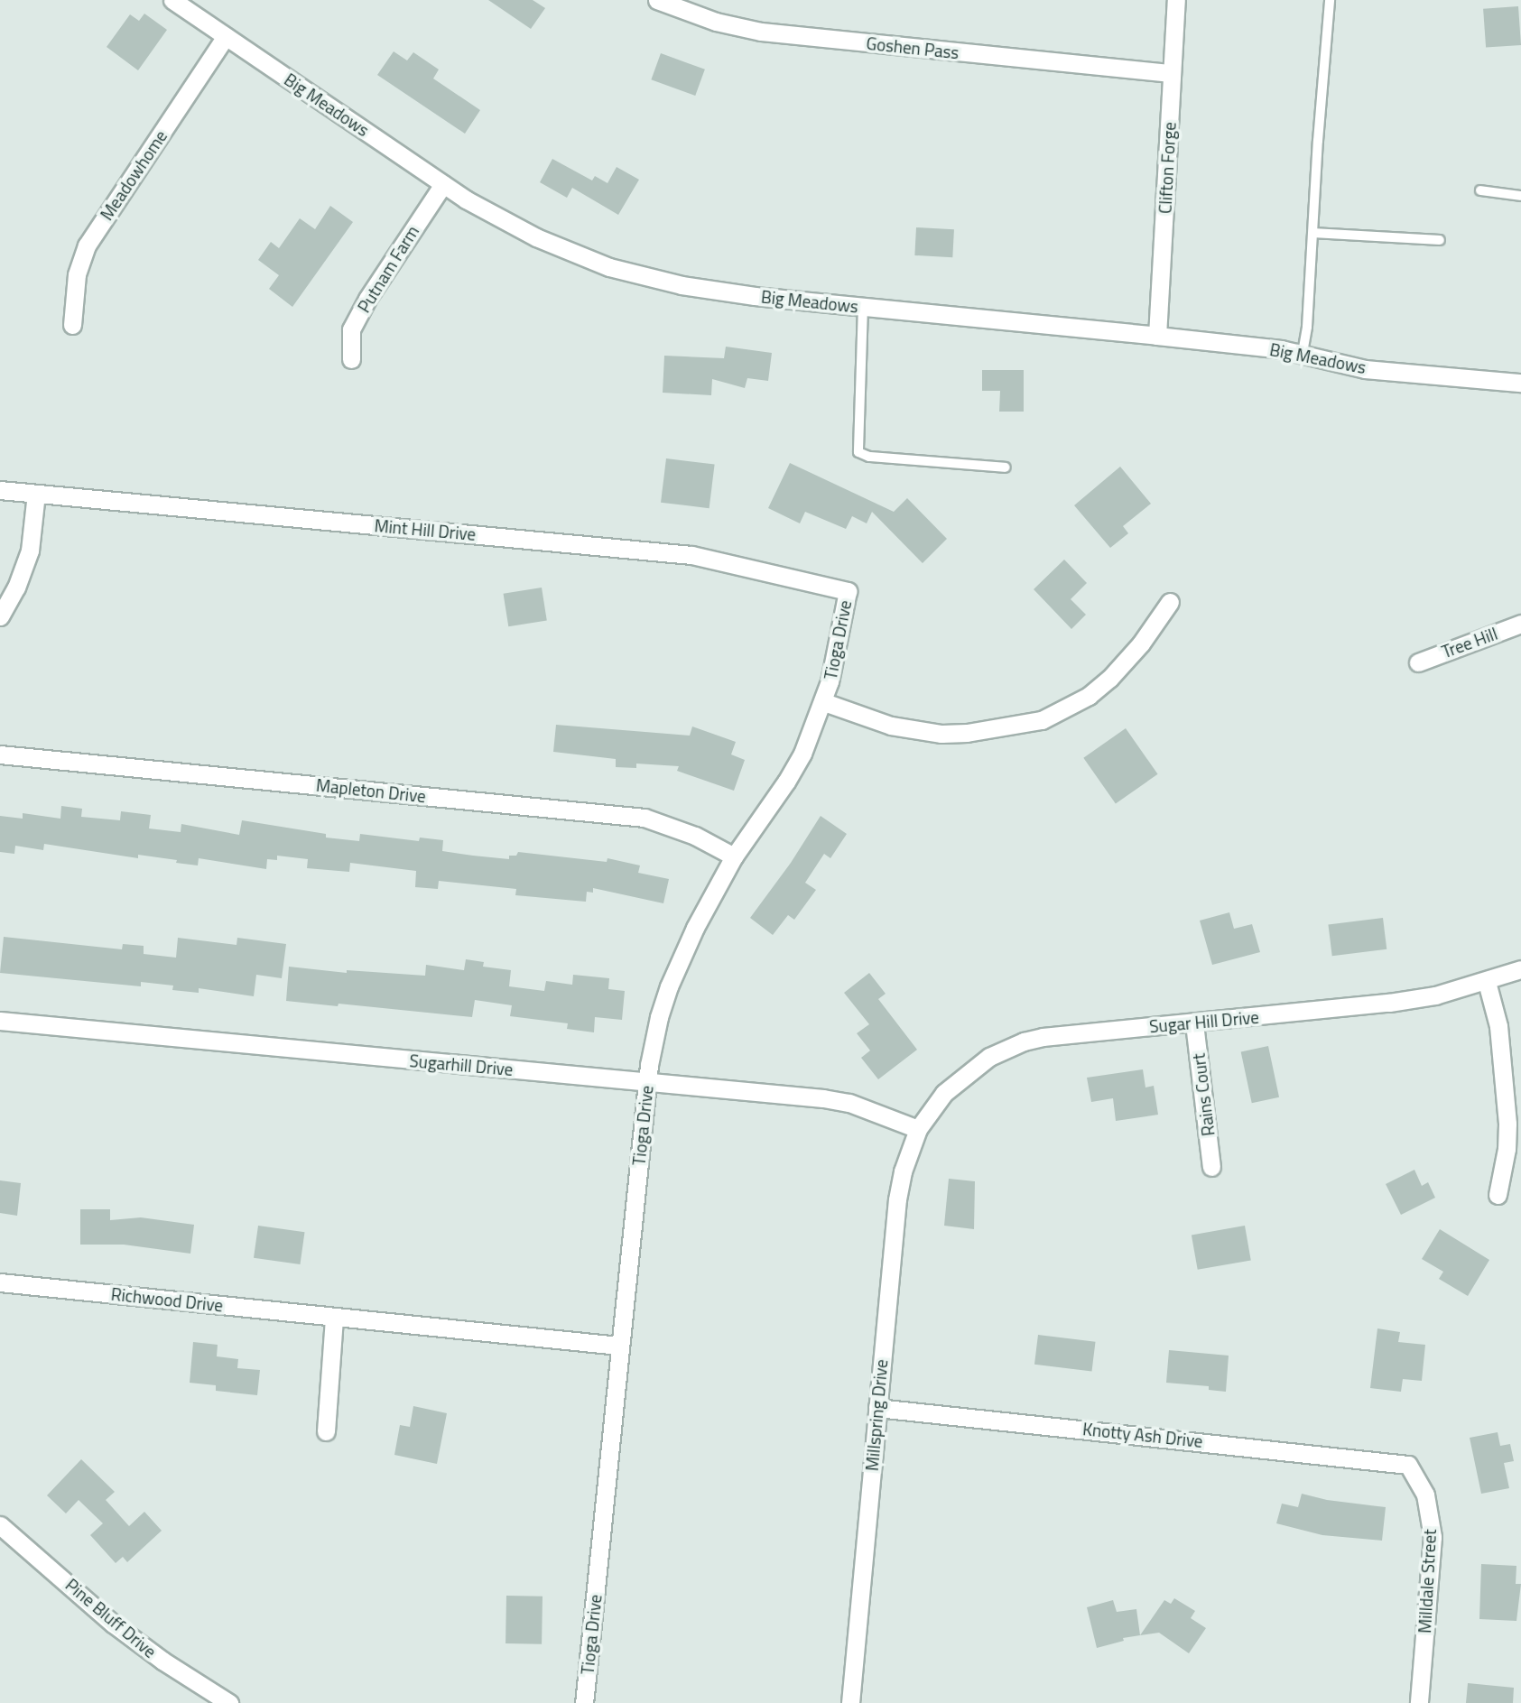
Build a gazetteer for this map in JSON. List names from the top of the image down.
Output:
{
  "streets": {
    "street": [
      "Goshen Pass",
      "Big Meadows",
      "Clifton Forge",
      "Meadowhome",
      "Putnam Farm",
      "Mint Hill Drive",
      "Tioga Drive",
      "Tree Hill",
      "Mapleton Drive",
      "Sugar Hill Drive",
      "Sugarhill Drive",
      "Rains Court",
      "Richwood Drive",
      "Millspring Drive",
      "Knotty Ash Drive",
      "Milldale Street",
      "Pine Bluff Drive"
    ]
  },
  "crossings": [
    ["Goshen Pass", "Clifton Forge"],
    ["Big Meadows", "Clifton Forge"],
    ["Big Meadows", "Meadowhome"],
    ["Big Meadows", "Putnam Farm"],
    ["Mint Hill Drive", "Tioga Drive"],
    ["Tioga Drive", "Mapleton Drive"],
    ["Tioga Drive", "Sugarhill Drive"],
    ["Tioga Drive", "Richwood Drive"],
    ["Sugar Hill Drive", "Sugarhill Drive"],
    ["Sugar Hill Drive", "Rains Court"],
    ["Sugar Hill Drive", "Millspring Drive"],
    ["Sugarhill Drive", "Millspring Drive"],
    ["Millspring Drive", "Knotty Ash Drive"],
    ["Knotty Ash Drive", "Milldale Street"]
  ]
}
